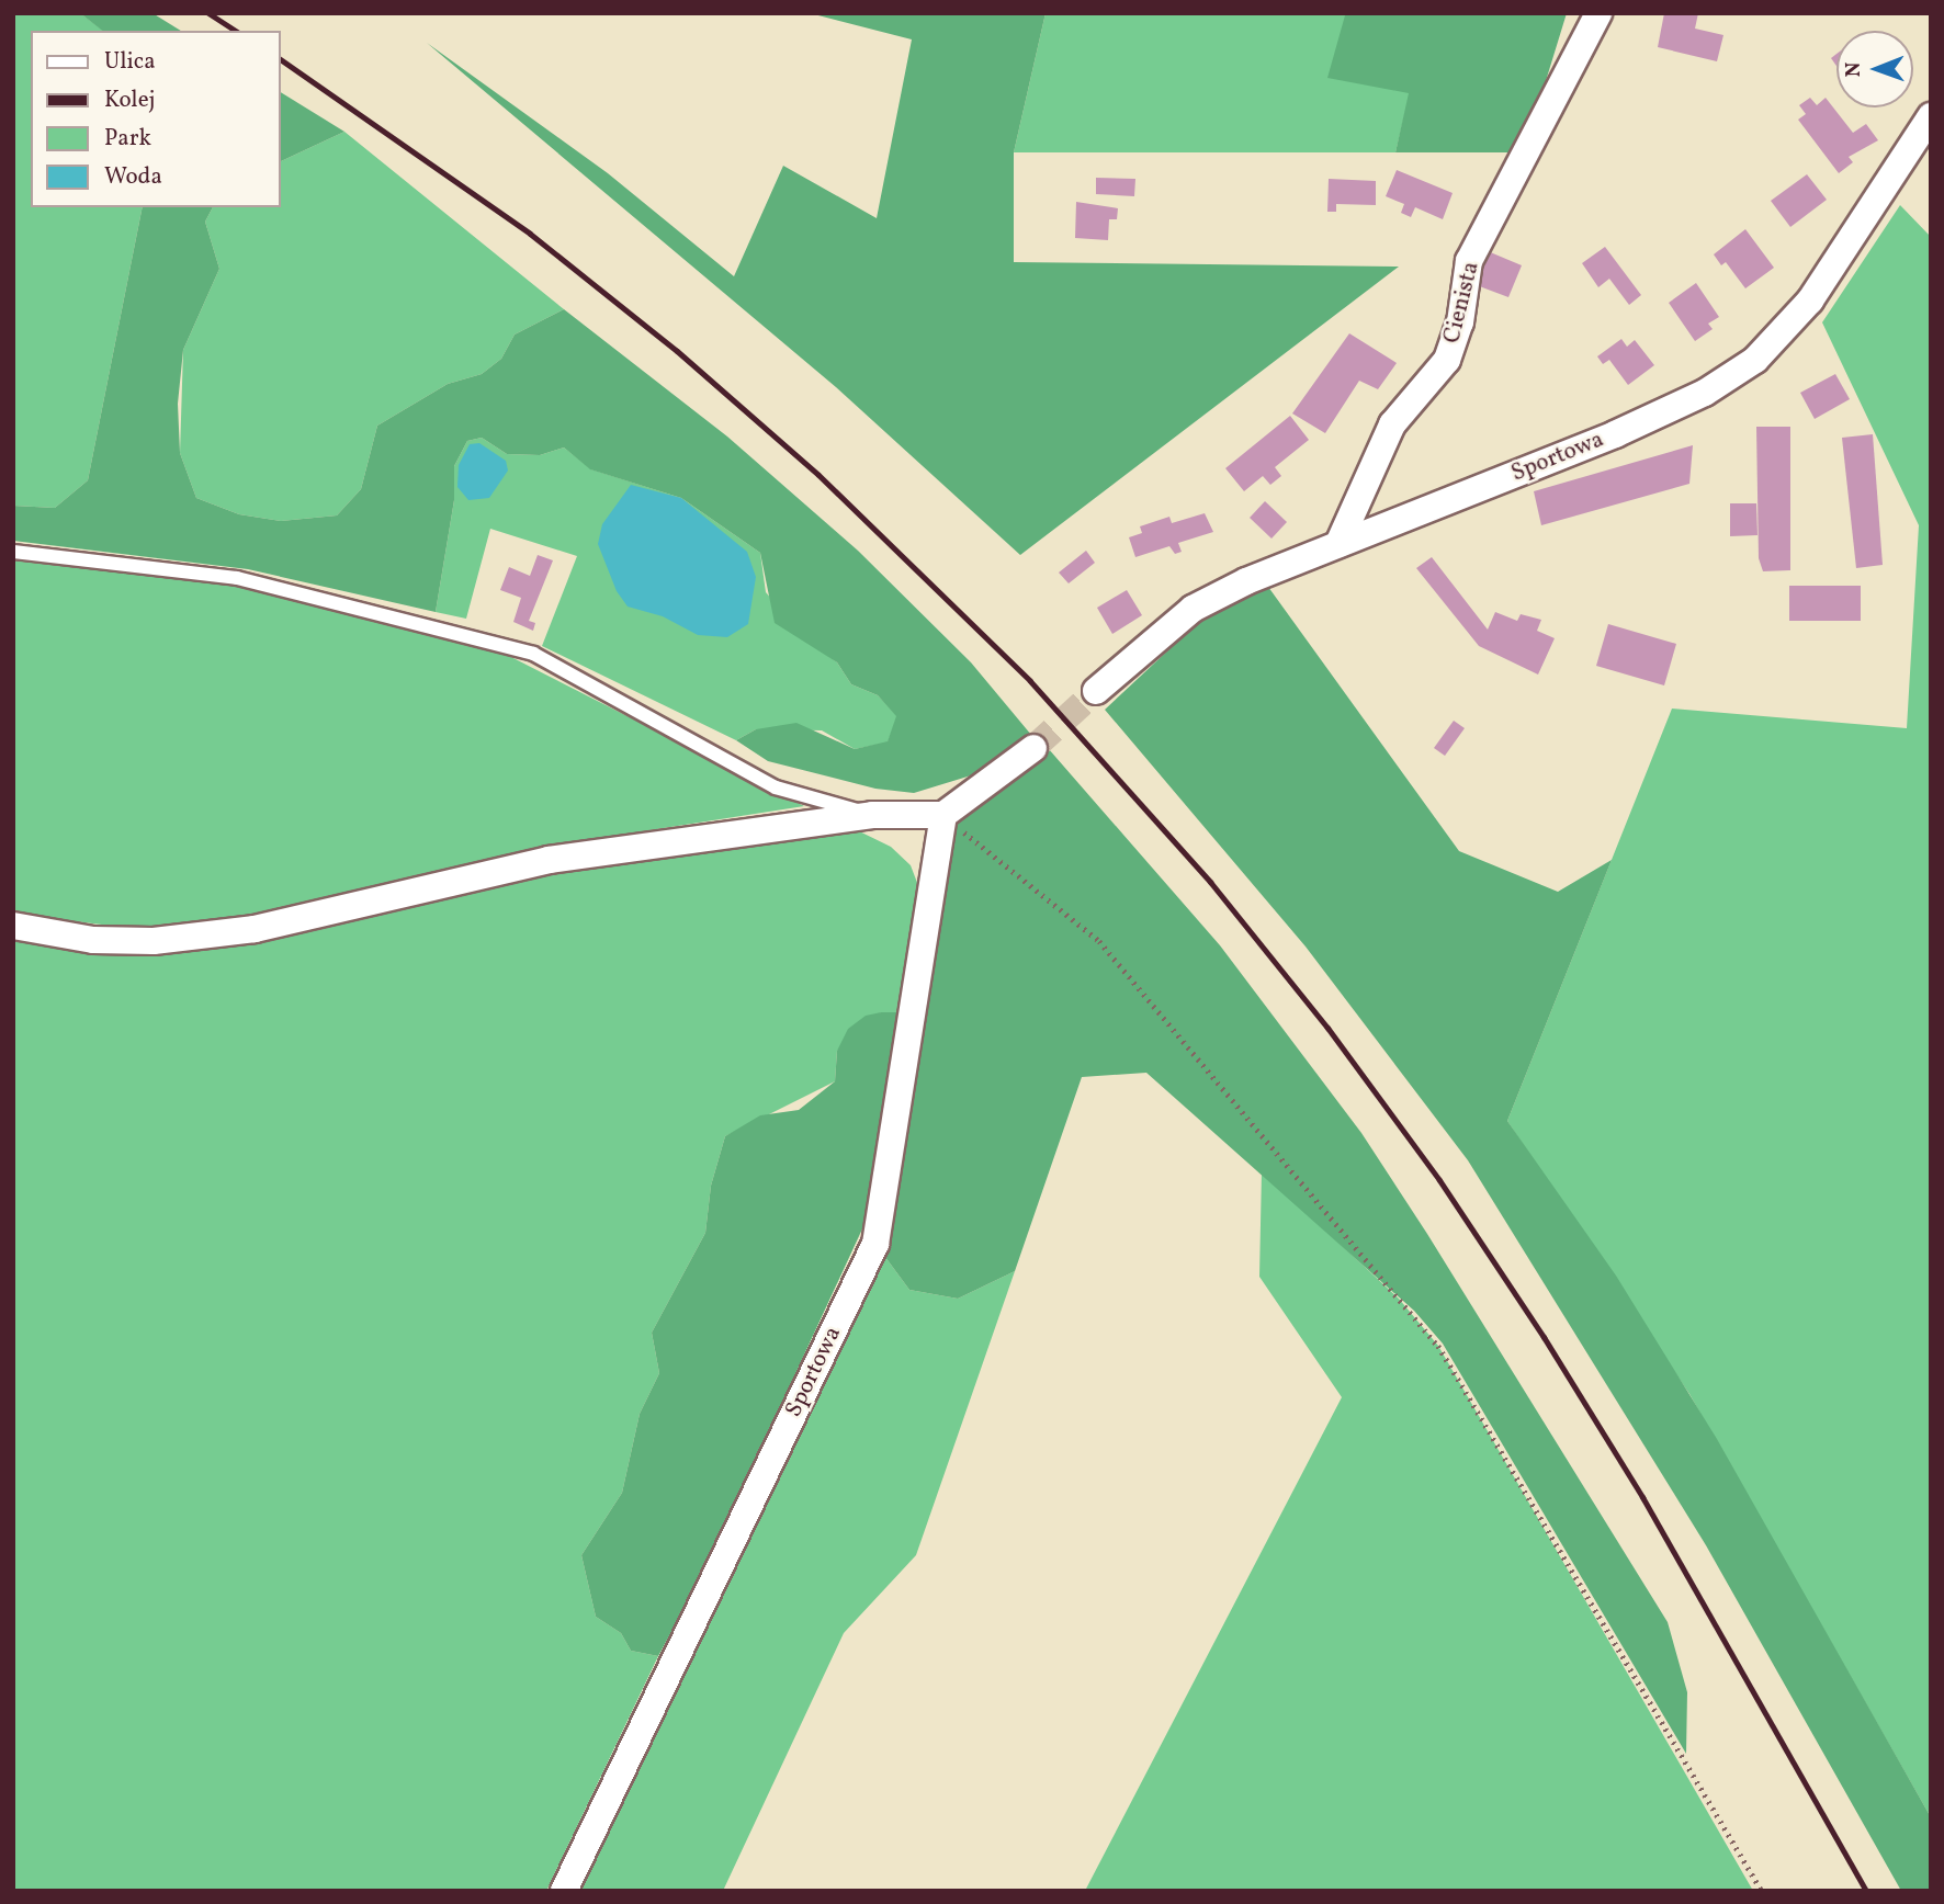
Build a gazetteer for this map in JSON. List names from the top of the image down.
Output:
{
  "streets": {
    "street": ["Cienista", "Sportowa"]
  },
  "crossings": [
    ["Cienista", "Sportowa"]
  ],
  "legend": [
    "Ulica",
    "Kolej",
    "Park",
    "Woda"
  ],
  "north": "left"
}
